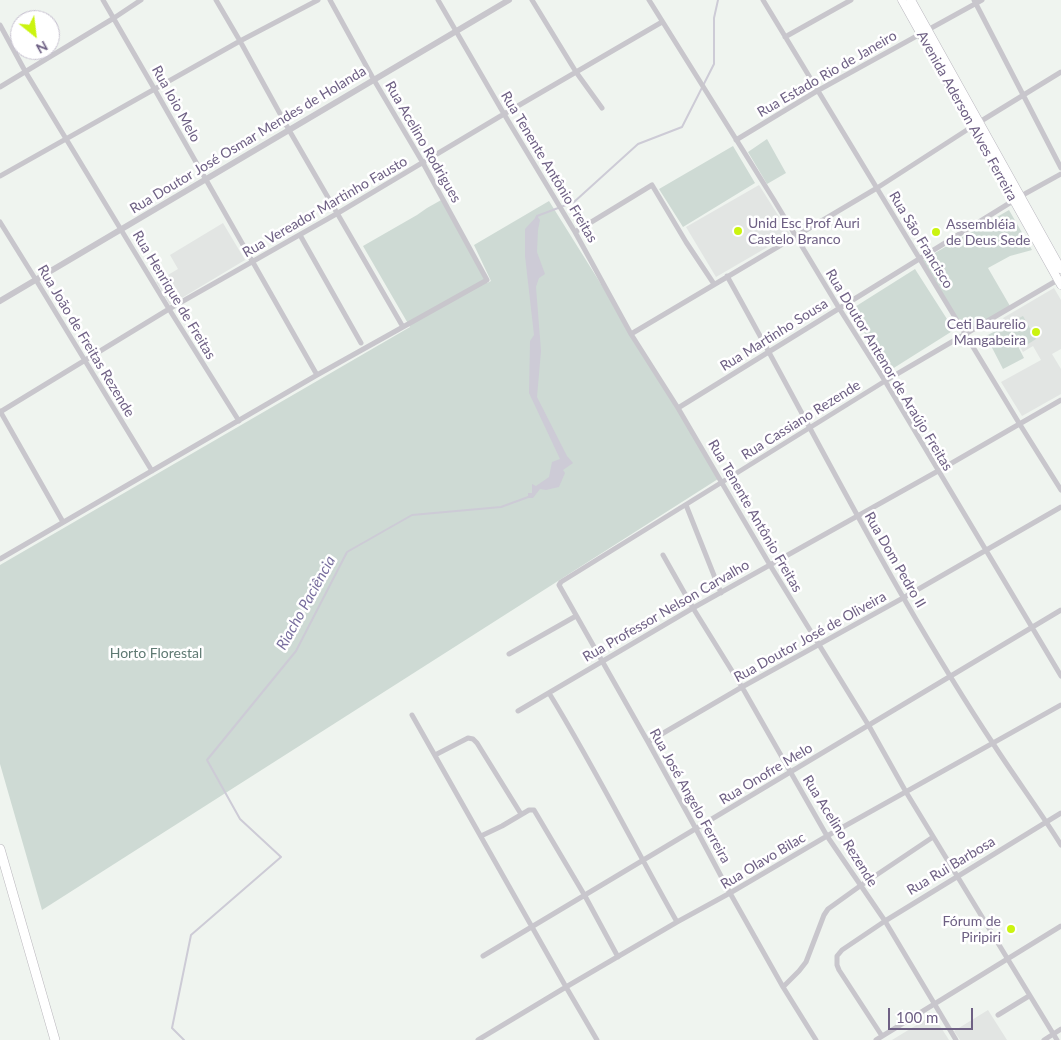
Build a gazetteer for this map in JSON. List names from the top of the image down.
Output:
{
  "streets": {
    "main road": ["Avenida Aderson Alves Ferreira"],
    "street": [
      "Rua Estado Rio de Janeiro",
      "Rua Ioio Melo",
      "Rua Doutor José Osmar Mendes de Holanda",
      "Rua Acelino Rodrigues",
      "Rua Tenente Antônio Freitas",
      "Rua Vereador Martinho Fausto",
      "Rua São Francisco",
      "Rua Henrique de Freitas",
      "Rua Martinho Sousa",
      "Rua João de Freitas Rezende",
      "Rua Doutor Antenor de Araújo Freitas",
      "Rua Cassiano Rezende",
      "Rua Dom Pedro II",
      "Rua Professor Nelson Carvalho",
      "Rua Doutor José de Oliveira",
      "Rua Onofre Melo",
      "Rua José Angelo Ferreira",
      "Rua Acelino Rezende",
      "Rua Olavo Bilac",
      "Rua Rui Barbosa"
    ]
  },
  "crossings": [
    ["Rua Estado Rio de Janeiro", "Avenida Aderson Alves Ferreira"],
    ["Rua Estado Rio de Janeiro", "Rua São Francisco"],
    ["Rua Estado Rio de Janeiro", "Rua Doutor Antenor de Araújo Freitas"],
    ["Rua Ioio Melo", "Rua Doutor José Osmar Mendes de Holanda"],
    ["Rua Ioio Melo", "Rua Vereador Martinho Fausto"],
    ["Avenida Aderson Alves Ferreira", "Rua Martinho Sousa"],
    ["Avenida Aderson Alves Ferreira", "Rua Cassiano Rezende"],
    ["Rua Doutor José Osmar Mendes de Holanda", "Rua Acelino Rodrigues"],
    ["Rua Doutor José Osmar Mendes de Holanda", "Rua Tenente Antônio Freitas"],
    ["Rua Doutor José Osmar Mendes de Holanda", "Rua Henrique de Freitas"],
    ["Rua Doutor José Osmar Mendes de Holanda", "Rua João de Freitas Rezende"],
    ["Rua Acelino Rodrigues", "Rua Vereador Martinho Fausto"],
    ["Rua Tenente Antônio Freitas", "Rua Vereador Martinho Fausto"],
    ["Rua Tenente Antônio Freitas", "Rua Martinho Sousa"],
    ["Rua Tenente Antônio Freitas", "Rua Cassiano Rezende"],
    ["Rua Tenente Antônio Freitas", "Rua Professor Nelson Carvalho"],
    ["Rua Tenente Antônio Freitas", "Rua Doutor José de Oliveira"],
    ["Rua Tenente Antônio Freitas", "Rua Onofre Melo"],
    ["Rua Tenente Antônio Freitas", "Rua Olavo Bilac"],
    ["Rua Tenente Antônio Freitas", "Rua Rui Barbosa"],
    ["Rua Vereador Martinho Fausto", "Rua Henrique de Freitas"],
    ["Rua Vereador Martinho Fausto", "Rua João de Freitas Rezende"],
    ["Rua Vereador Martinho Fausto", "Rua Doutor Antenor de Araújo Freitas"],
    ["Rua São Francisco", "Rua Martinho Sousa"],
    ["Rua São Francisco", "Rua Cassiano Rezende"],
    ["Rua São Francisco", "Rua Professor Nelson Carvalho"],
    ["Rua Martinho Sousa", "Rua Doutor Antenor de Araújo Freitas"],
    ["Rua Martinho Sousa", "Rua Dom Pedro II"],
    ["Rua Doutor Antenor de Araújo Freitas", "Rua Cassiano Rezende"],
    ["Rua Doutor Antenor de Araújo Freitas", "Rua Professor Nelson Carvalho"],
    ["Rua Doutor Antenor de Araújo Freitas", "Rua Doutor José de Oliveira"],
    ["Rua Doutor Antenor de Araújo Freitas", "Rua Onofre Melo"],
    ["Rua Cassiano Rezende", "Rua Dom Pedro II"],
    ["Rua Cassiano Rezende", "Rua José Angelo Ferreira"],
    ["Rua Dom Pedro II", "Rua Professor Nelson Carvalho"],
    ["Rua Dom Pedro II", "Rua Doutor José de Oliveira"],
    ["Rua Dom Pedro II", "Rua Onofre Melo"],
    ["Rua Dom Pedro II", "Rua Olavo Bilac"],
    ["Rua Dom Pedro II", "Rua Rui Barbosa"],
    ["Rua Professor Nelson Carvalho", "Rua José Angelo Ferreira"],
    ["Rua Professor Nelson Carvalho", "Rua Acelino Rezende"],
    ["Rua Doutor José de Oliveira", "Rua José Angelo Ferreira"],
    ["Rua Doutor José de Oliveira", "Rua Acelino Rezende"],
    ["Rua Onofre Melo", "Rua José Angelo Ferreira"],
    ["Rua Onofre Melo", "Rua Acelino Rezende"],
    ["Rua José Angelo Ferreira", "Rua Olavo Bilac"],
    ["Rua Acelino Rezende", "Rua Olavo Bilac"],
    ["Rua Acelino Rezende", "Rua Rui Barbosa"]
  ],
  "water": ["Riacho Paciência"],
  "parks": ["Horto Florestal"],
  "places": [
    "Unid Esc Prof Auri Castelo Branco",
    "Assembléia de Deus Sede",
    "Ceti Baurelio Mangabeira",
    "Fórum de Piripiri"
  ],
  "scale_bar": "100 m",
  "north": "bottom right"
}
